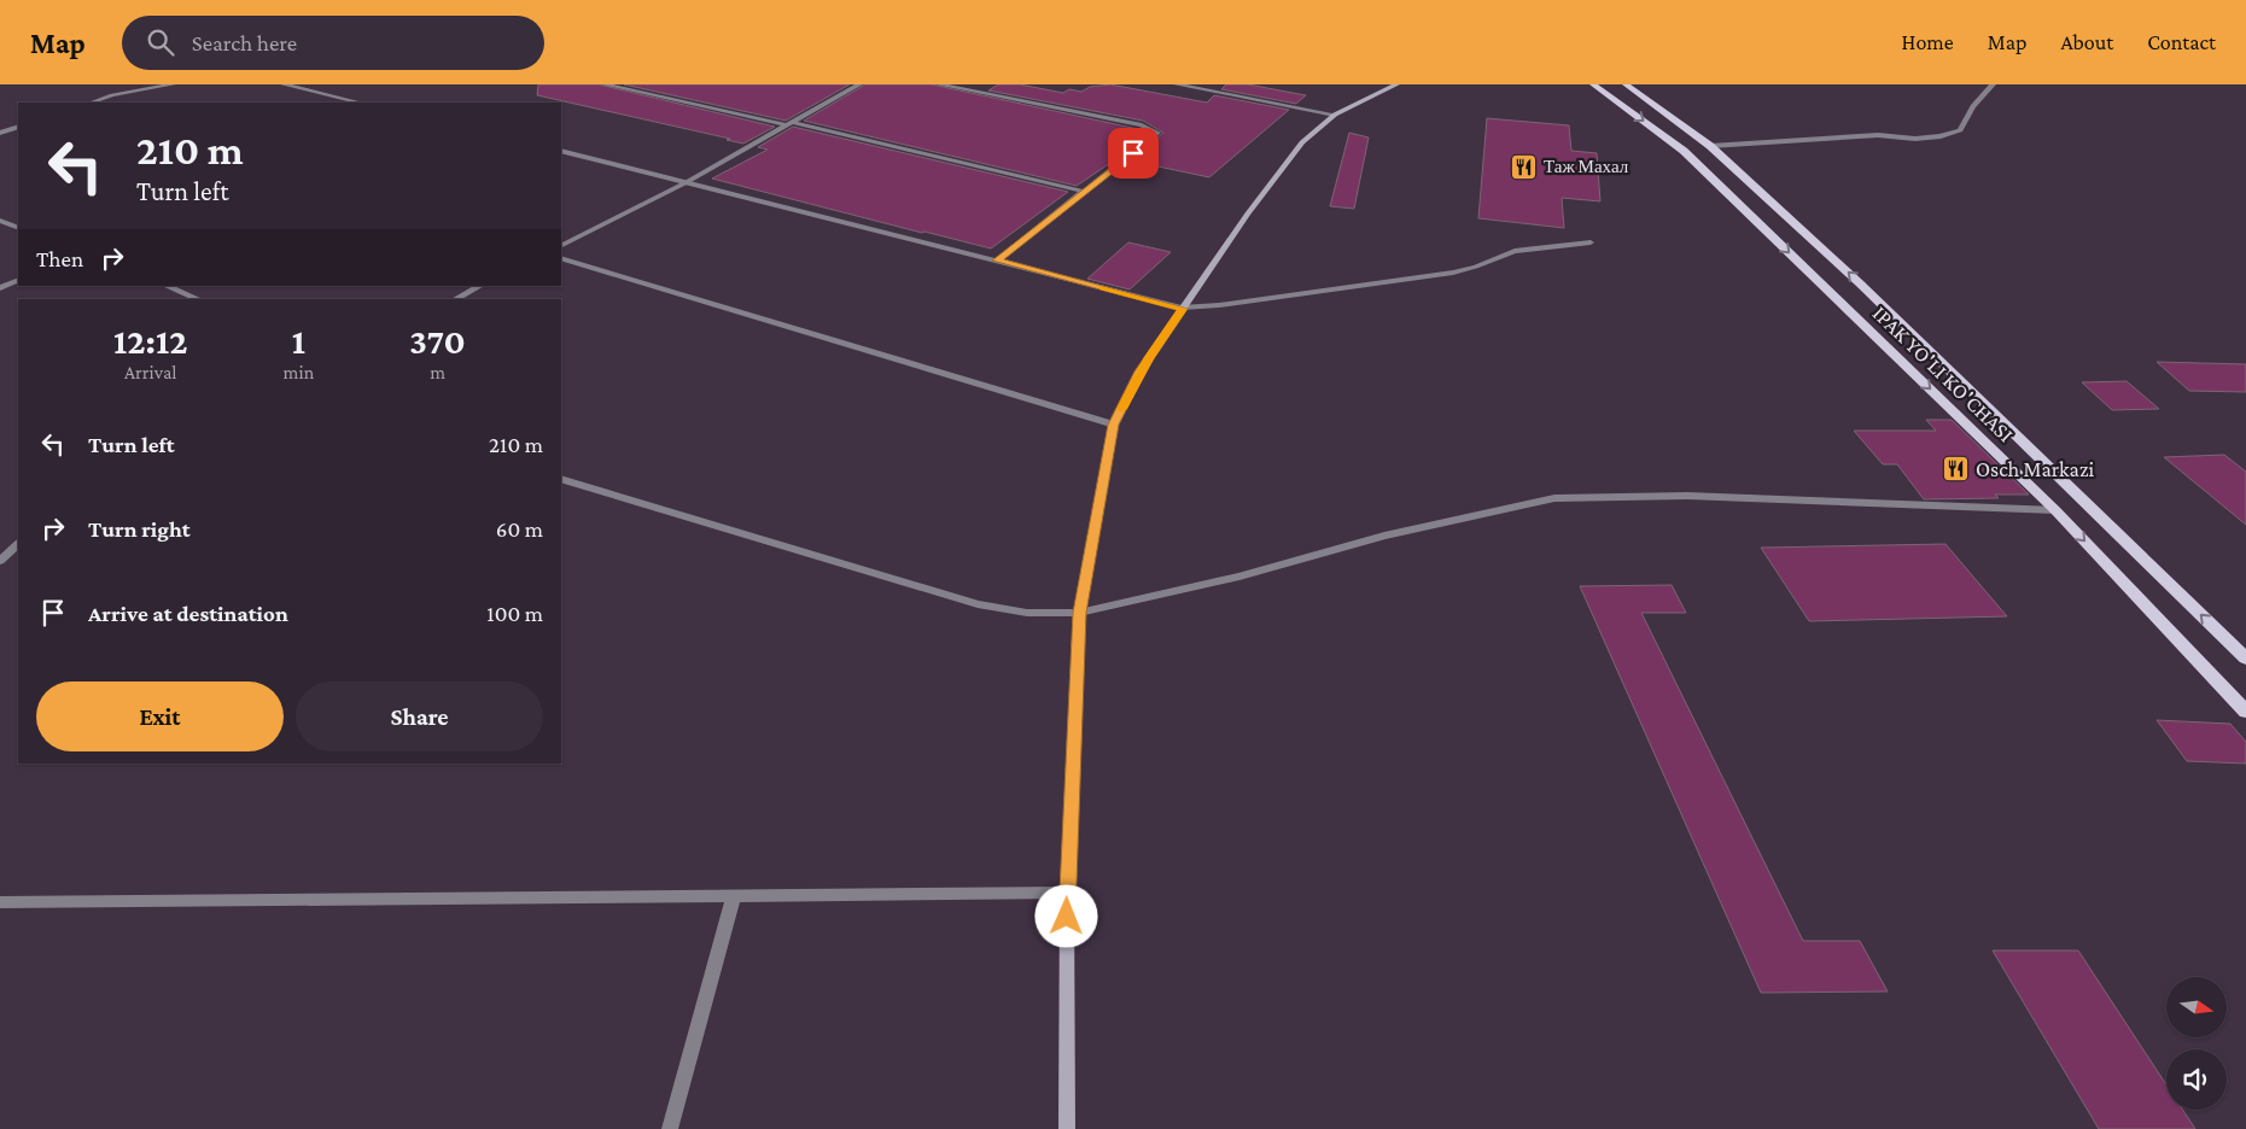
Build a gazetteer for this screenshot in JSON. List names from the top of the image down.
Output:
{
  "streets": {
    "main road": ["IPAK YO'LI KO'CHASI"]
  },
  "places": {
    "restaurant": ["Таж Махал", "Osch Markazi"]
  },
  "north": "right",
  "page": {
    "header": "Map",
    "search": "Search here",
    "nav": [
      "Home",
      "Map",
      "About",
      "Contact"
    ],
    "turn": ["210 m", "Turn left"],
    "then": "Then",
    "eta": [
      "12:12",
      "Arrival",
      "1",
      "min",
      "370",
      "m"
    ],
    "list": [
      {
        "name": "Turn left",
        "value": "210 m"
      },
      {
        "name": "Turn right",
        "value": "60 m"
      },
      {
        "name": "Arrive at destination",
        "value": "100 m"
      }
    ],
    "buttons": ["Exit", "Share"]
  }
}
